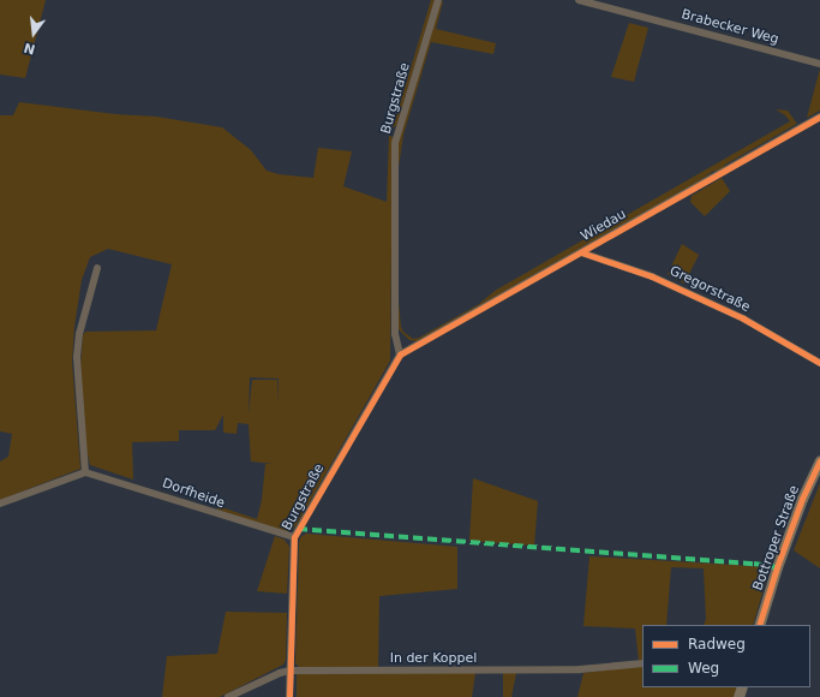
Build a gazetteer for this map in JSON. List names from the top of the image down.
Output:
{
  "streets": {
    "main road": ["Bottroper Straße"],
    "street": [
      "Brabecker Weg",
      "Burgstraße",
      "Wiedau",
      "Gregorstraße",
      "Dorfheide",
      "In der Koppel"
    ]
  },
  "crossings": [
    ["Burgstraße", "Wiedau"],
    ["Burgstraße", "Dorfheide"],
    ["Burgstraße", "In der Koppel"],
    ["Wiedau", "Gregorstraße"]
  ],
  "legend": ["Radweg", "Weg"],
  "north": "bottom"
}
